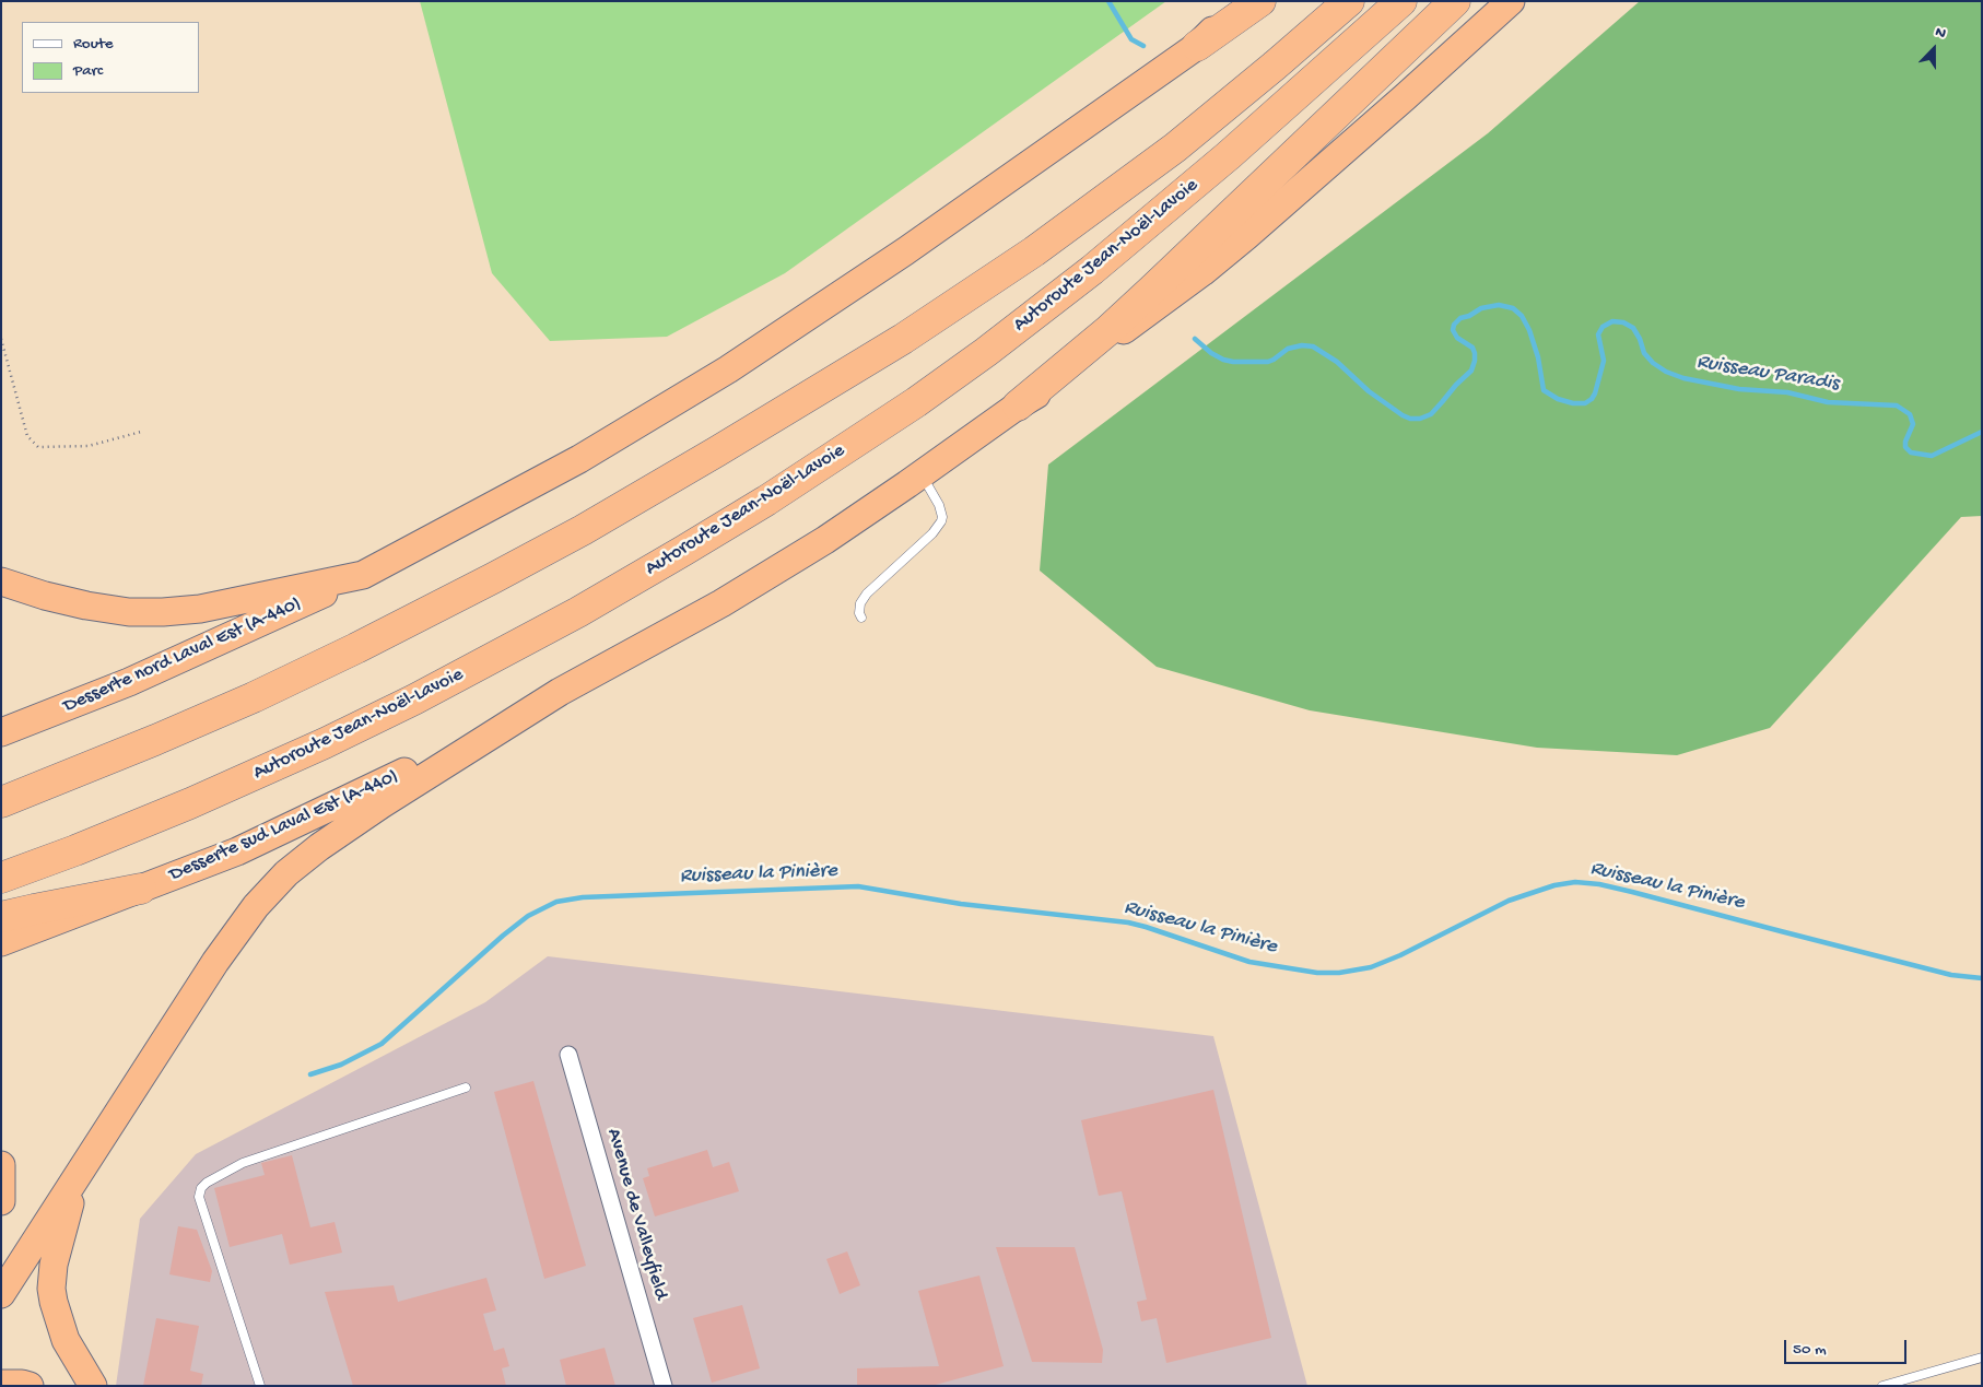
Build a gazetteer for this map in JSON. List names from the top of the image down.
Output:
{
  "streets": {
    "highway": ["Autoroute Jean-Noël-Lavoie", "Desserte nord Laval Est (A-440)", "Desserte sud Laval Est (A-440)"],
    "street": ["Avenue de Valleyfield"]
  },
  "water": ["Ruisseau Paradis", "Ruisseau la Pinière"],
  "legend": ["Route", "Parc"],
  "scale_bar": "50 m",
  "north": "top"
}
